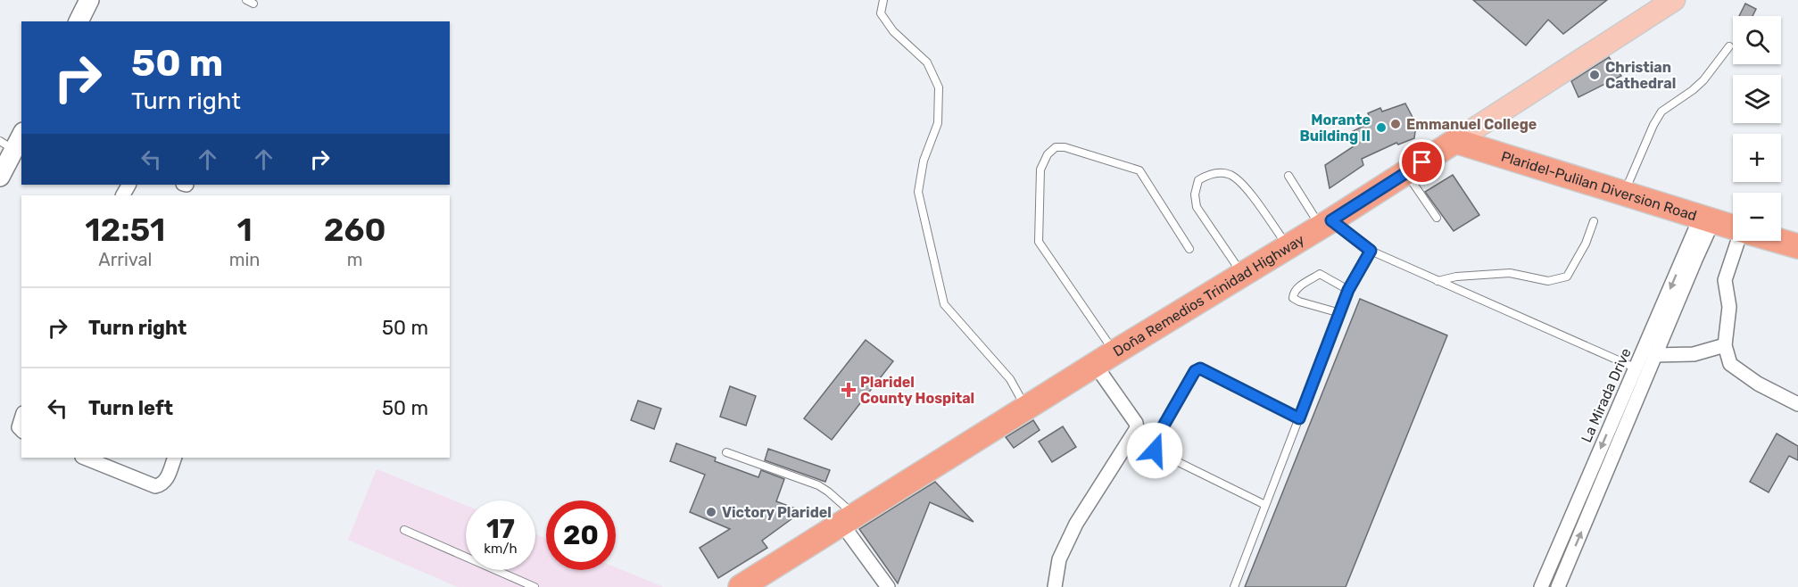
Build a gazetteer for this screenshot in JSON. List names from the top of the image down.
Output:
{
  "streets": {
    "highway": ["Plaridel-Pulilan Diversion Road", "Doña Remedios Trinidad Highway"],
    "street": ["La Mirada Drive"]
  },
  "crossings": [
    ["Plaridel-Pulilan Diversion Road", "Doña Remedios Trinidad Highway"],
    ["Plaridel-Pulilan Diversion Road", "La Mirada Drive"]
  ],
  "places": {
    "other": [
      "Christian Cathedral",
      "Emmanuel College",
      "Morante Building II",
      "Victory Plaridel"
    ],
    "health": ["Plaridel County Hospital"]
  },
  "page": {
    "map_buttons": ["+", "−"],
    "turn": ["50 m", "Turn right"],
    "eta": [
      "12:51",
      "Arrival",
      "1",
      "min",
      "260",
      "m"
    ],
    "list": [
      {
        "name": "Turn right",
        "value": "50 m"
      },
      {
        "name": "Turn left",
        "value": "50 m"
      }
    ],
    "speed": "17 km/h",
    "limit": "20"
  }
}
